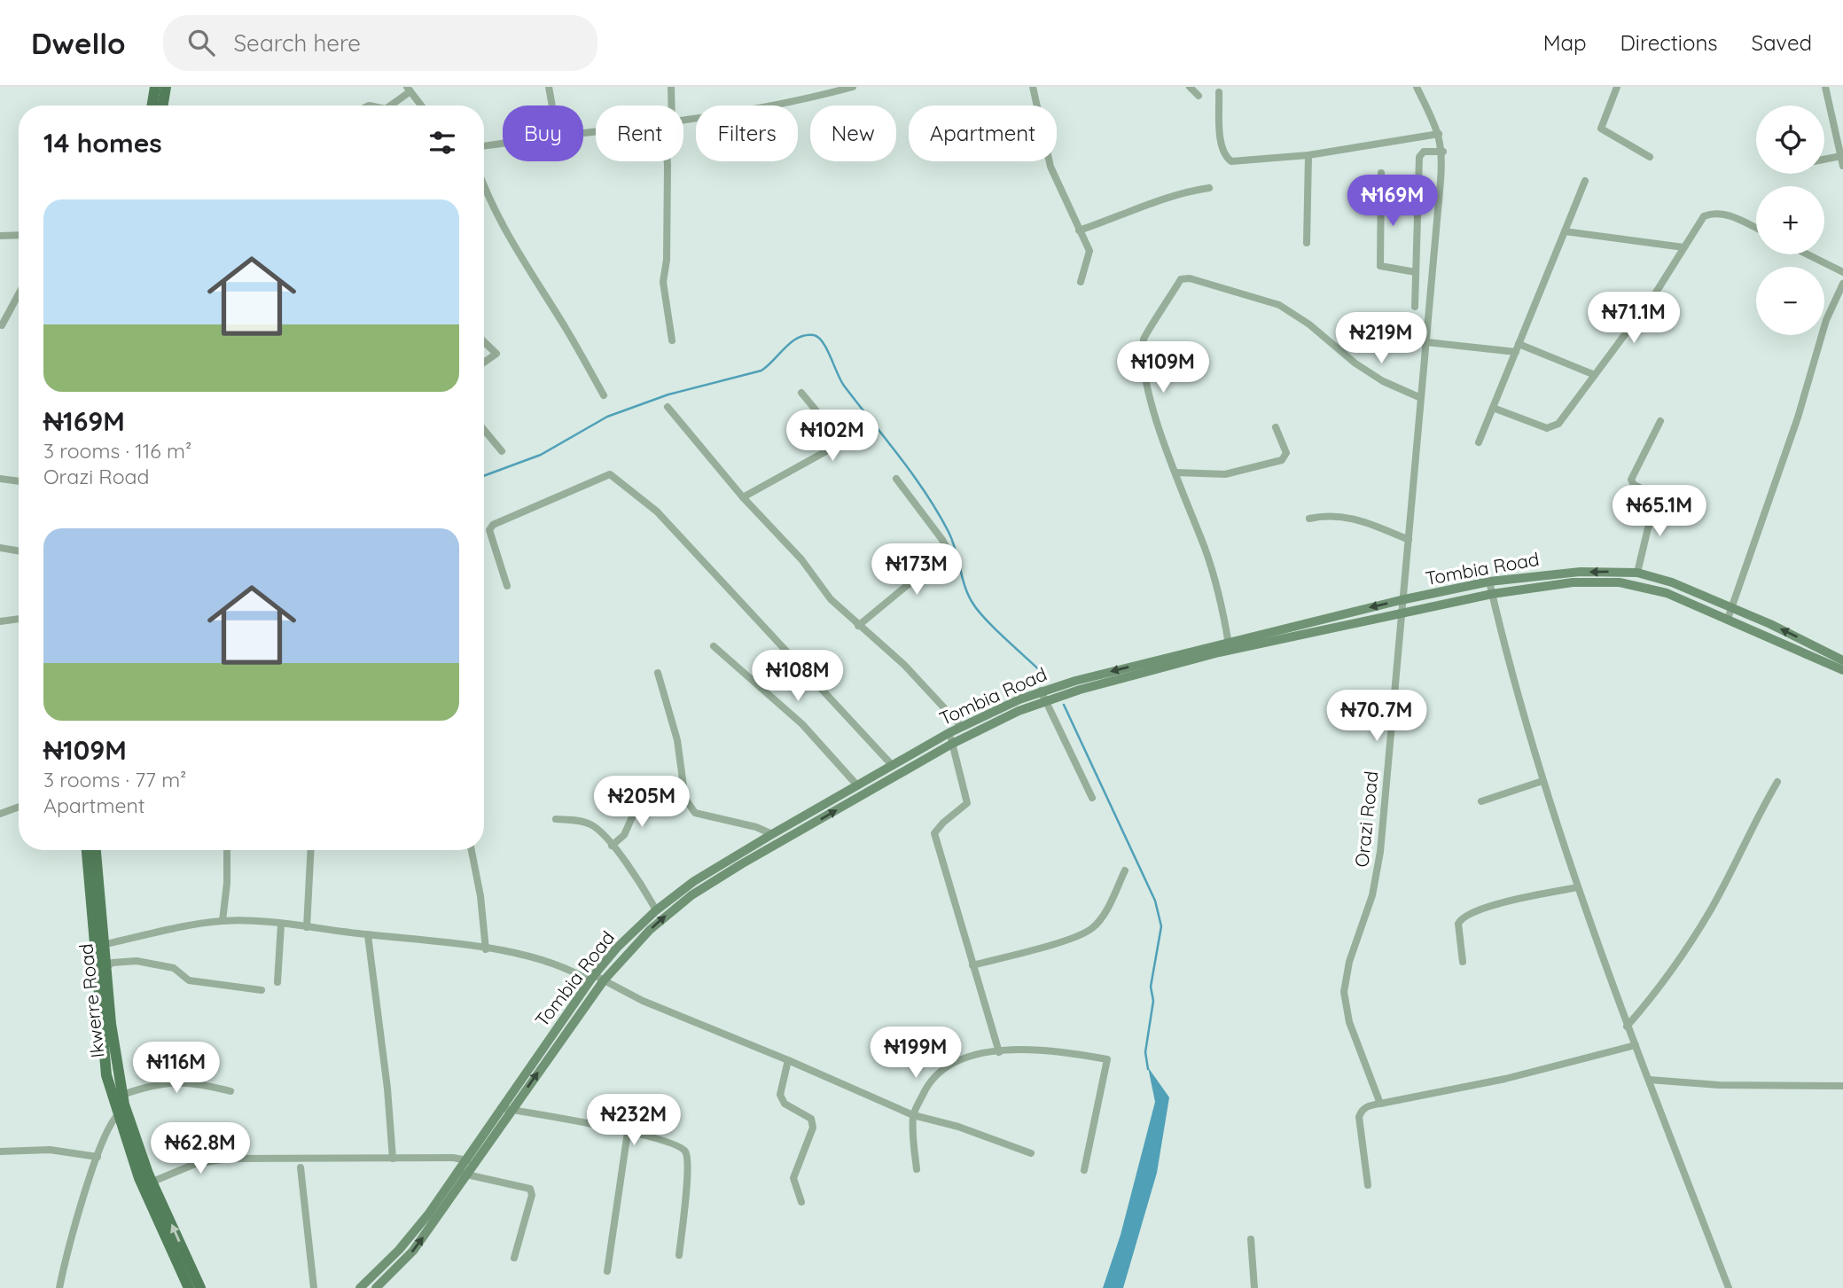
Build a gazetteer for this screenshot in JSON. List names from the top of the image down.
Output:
{
  "streets": {
    "main road": ["Tombia Road", "Ikwerre Road"],
    "street": ["Orazi Road"]
  },
  "crossings": [
    ["Tombia Road", "Orazi Road"]
  ],
  "page": {
    "header": "Dwello",
    "search": "Search here",
    "nav": ["Map", "Directions", "Saved"],
    "map_buttons": ["+", "−"],
    "chip": [
      "Buy",
      "Rent",
      "Filters",
      "New",
      "Apartment"
    ],
    "heading": "14 homes",
    "price": [
      "₦169M",
      "₦71.1M",
      "₦219M",
      "₦109M",
      "₦102M",
      "₦65.1M",
      "₦173M",
      "₦108M",
      "₦70.7M",
      "₦205M",
      "₦199M",
      "₦116M",
      "₦232M",
      "₦62.8M"
    ],
    "list": [
      {
        "name": "₦169M",
        "note": "3 rooms · 116 m² · Orazi Road"
      },
      {
        "name": "₦109M",
        "note": "3 rooms · 77 m² · Apartment"
      }
    ]
  }
}
